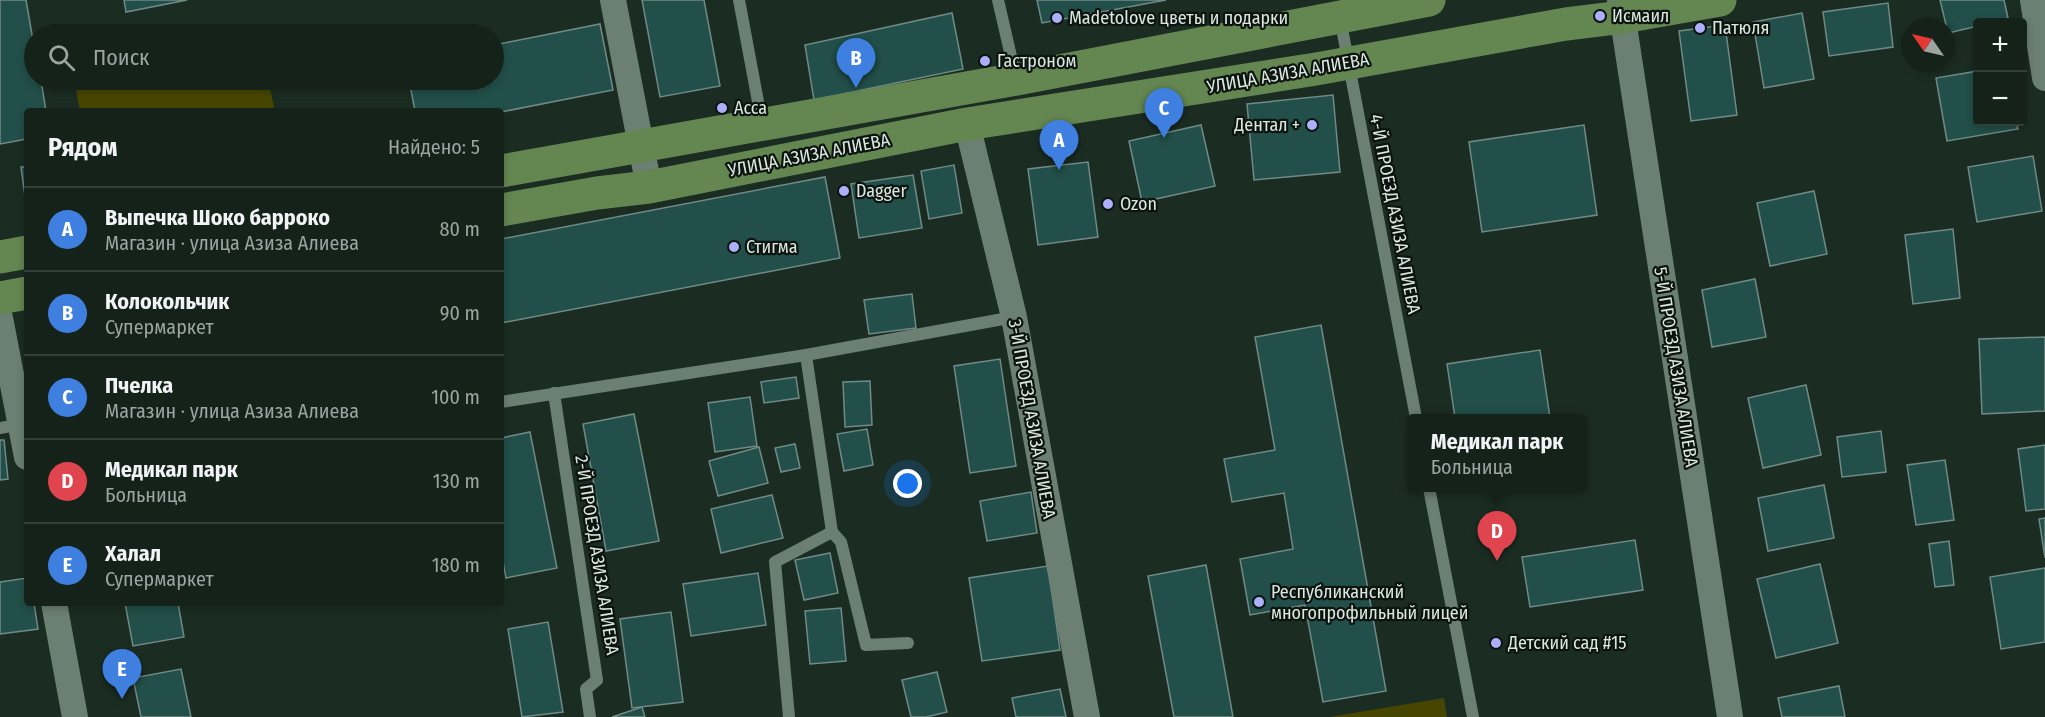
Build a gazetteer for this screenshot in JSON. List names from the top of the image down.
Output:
{
  "streets": {
    "main road": ["УЛИЦА АЗИЗА АЛИЕВА"],
    "street": ["5-Й ПРОЕЗД АЗИЗА АЛИЕВА", "3-Й ПРОЕЗД АЗИЗА АЛИЕВА"],
    "lane": ["4-Й ПРОЕЗД АЗИЗА АЛИЕВА", "2-Й ПРОЕЗД АЗИЗА АЛИЕВА"]
  },
  "crossings": [
    ["УЛИЦА АЗИЗА АЛИЕВА", "4-Й ПРОЕЗД АЗИЗА АЛИЕВА"],
    ["УЛИЦА АЗИЗА АЛИЕВА", "5-Й ПРОЕЗД АЗИЗА АЛИЕВА"],
    ["УЛИЦА АЗИЗА АЛИЕВА", "3-Й ПРОЕЗД АЗИЗА АЛИЕВА"]
  ],
  "places": [
    "Исмаил",
    "Madetolove цветы и подарки",
    "Патюля",
    "Гастроном",
    "Асса",
    "Дентал +",
    "Dagger",
    "Ozon",
    "Стигма",
    "Республиканский многопрофильный лицей",
    "Детский сад #15"
  ],
  "north": "top left",
  "page": {
    "map_buttons": ["+", "−"],
    "search": "Поиск",
    "pins": [
      "B",
      "C",
      "A",
      "D",
      "E"
    ],
    "heading": ["Рядом", "Найдено: 5"],
    "list": [
      {
        "mark": "A",
        "name": "Выпечка Шоко барроко",
        "note": "Магазин · улица Азиза Алиева",
        "value": "80 m"
      },
      {
        "mark": "B",
        "name": "Колокольчик",
        "note": "Супермаркет",
        "value": "90 m"
      },
      {
        "mark": "C",
        "name": "Пчелка",
        "note": "Магазин · улица Азиза Алиева",
        "value": "100 m"
      },
      {
        "mark": "D",
        "name": "Медикал парк",
        "note": "Больница",
        "value": "130 m"
      },
      {
        "mark": "E",
        "name": "Халал",
        "note": "Супермаркет",
        "value": "180 m"
      }
    ],
    "popup": ["Медикал парк", "Больница"]
  }
}
